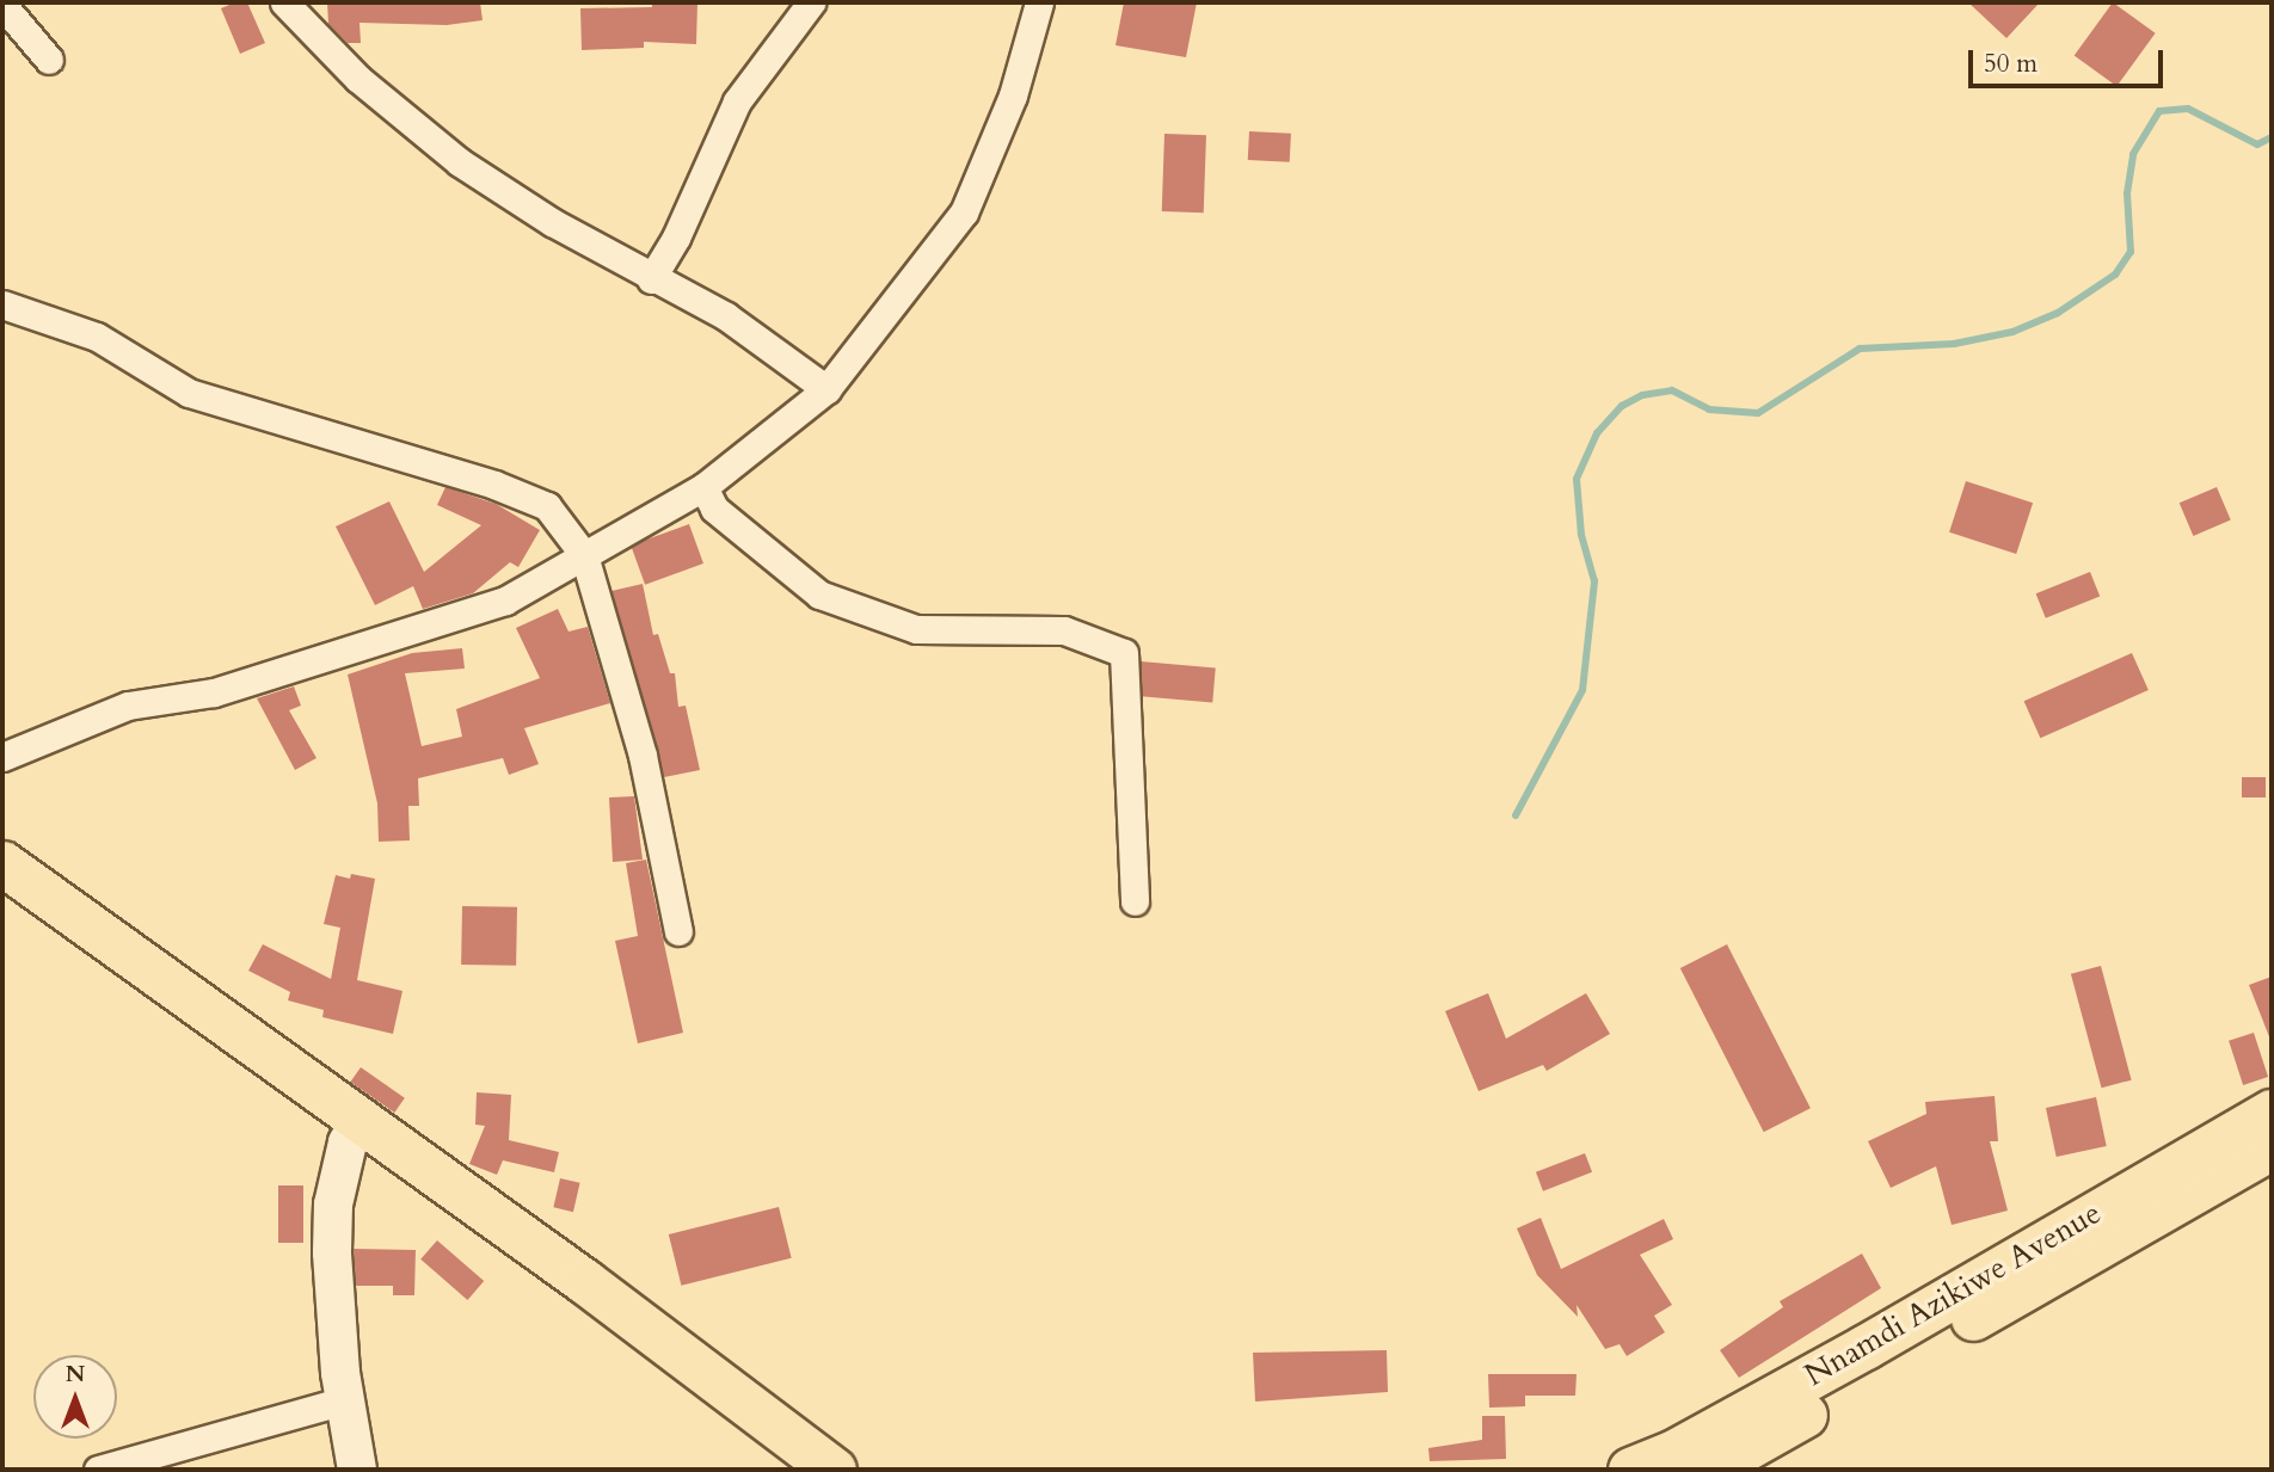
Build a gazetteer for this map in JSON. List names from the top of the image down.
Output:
{
  "streets": {
    "main road": ["Nnamdi Azikiwe Avenue"]
  },
  "scale_bar": "50 m",
  "north": "top"
}
